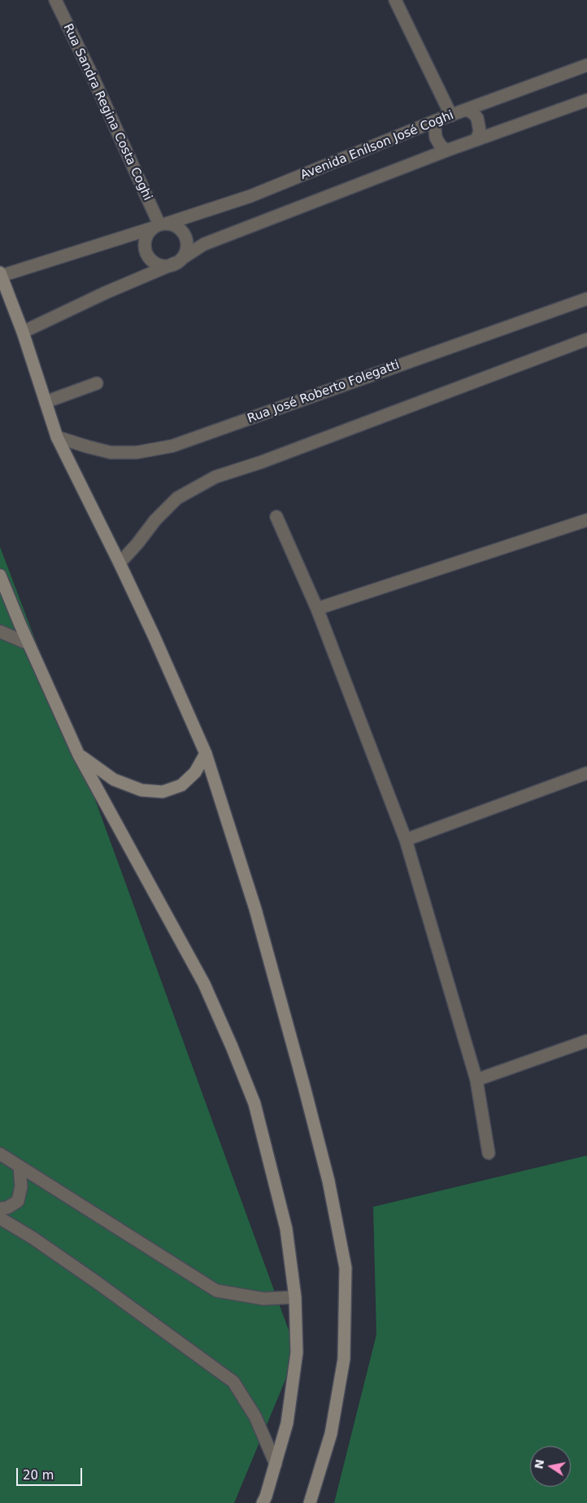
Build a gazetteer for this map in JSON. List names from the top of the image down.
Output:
{
  "streets": {
    "street": ["Rua Sandra Regina Costa Coghi", "Avenida Enílson José Coghi", "Rua José Roberto Folegatti"]
  },
  "crossings": [
    ["Rua Sandra Regina Costa Coghi", "Avenida Enílson José Coghi"]
  ],
  "scale_bar": "20 m",
  "north": "left"
}
